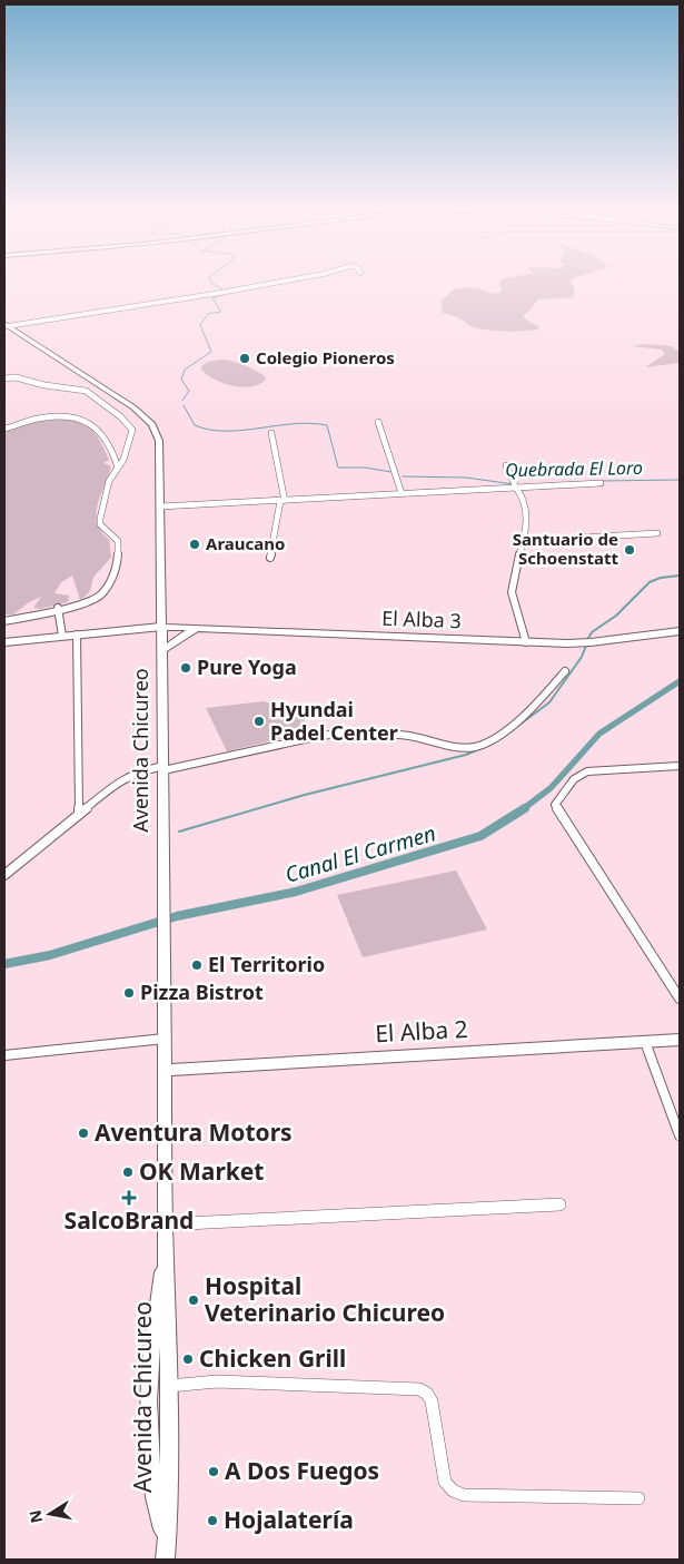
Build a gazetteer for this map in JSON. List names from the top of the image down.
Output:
{
  "streets": {
    "main road": ["El Alba 3", "Avenida Chicureo", "El Alba 2"]
  },
  "crossings": [
    ["Avenida Chicureo", "El Alba 2"]
  ],
  "water": ["Quebrada El Loro", "Canal El Carmen"],
  "places": {
    "other": [
      "Colegio Pioneros",
      "Araucano",
      "Santuario de Schoenstatt",
      "Pure Yoga",
      "Hyundai Padel Center",
      "El Territorio",
      "Pizza Bistrot",
      "Aventura Motors",
      "OK Market",
      "Hospital Veterinario Chicureo",
      "Chicken Grill",
      "A Dos Fuegos",
      "Hojalatería"
    ],
    "health": ["SalcoBrand"]
  },
  "north": "left"
}
